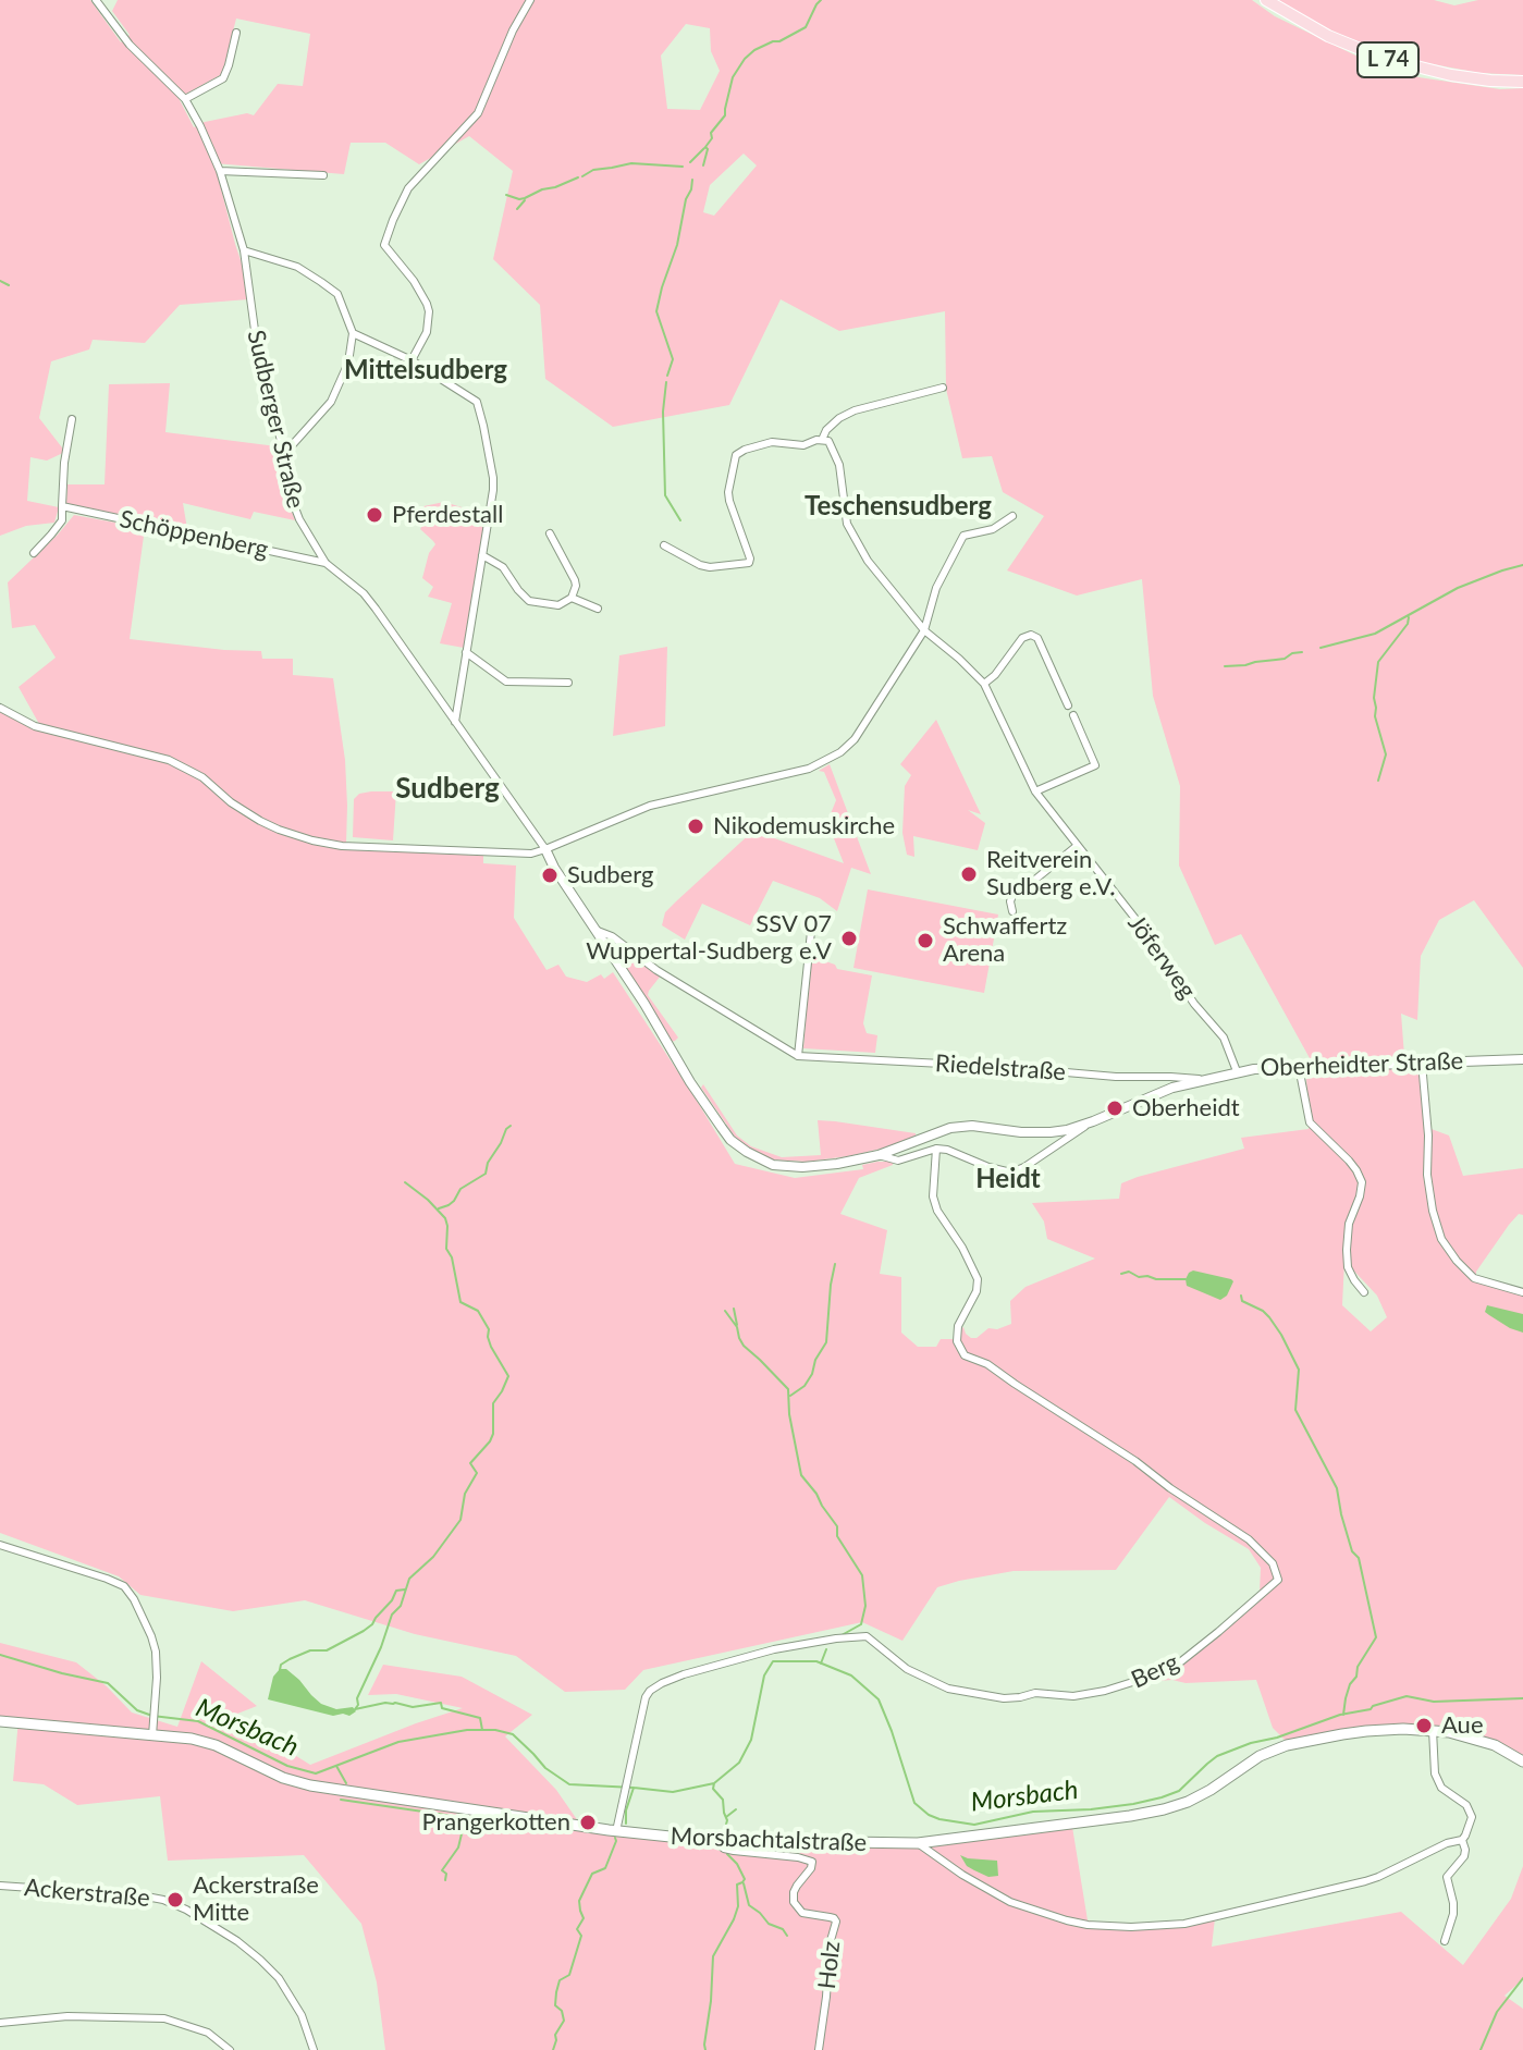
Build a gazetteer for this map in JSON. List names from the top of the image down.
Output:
{
  "streets": {
    "main road": ["L 74", "Morsbachtalstraße"],
    "street": [
      "Sudberger Straße",
      "Schöppenberg",
      "Jöferweg",
      "Oberheidter Straße",
      "Riedelstraße",
      "Berg",
      "Ackerstraße",
      "Holz"
    ]
  },
  "crossings": [
    ["Sudberger Straße", "Schöppenberg"],
    ["Jöferweg", "Oberheidter Straße"],
    ["Oberheidter Straße", "Riedelstraße"],
    ["Berg", "Morsbachtalstraße"],
    ["Morsbachtalstraße", "Holz"]
  ],
  "districts": [
    "Mittelsudberg",
    "Teschensudberg",
    "Sudberg",
    "Heidt"
  ],
  "water": ["Morsbach"],
  "places": [
    "Pferdestall",
    "Nikodemuskirche",
    "Reitverein Sudberg e.V.",
    "Sudberg",
    "SSV 07 Wuppertal-Sudberg e.V",
    "Schwaffertz Arena",
    "Oberheidt",
    "Aue",
    "Prangerkotten",
    "Ackerstraße Mitte"
  ]
}
